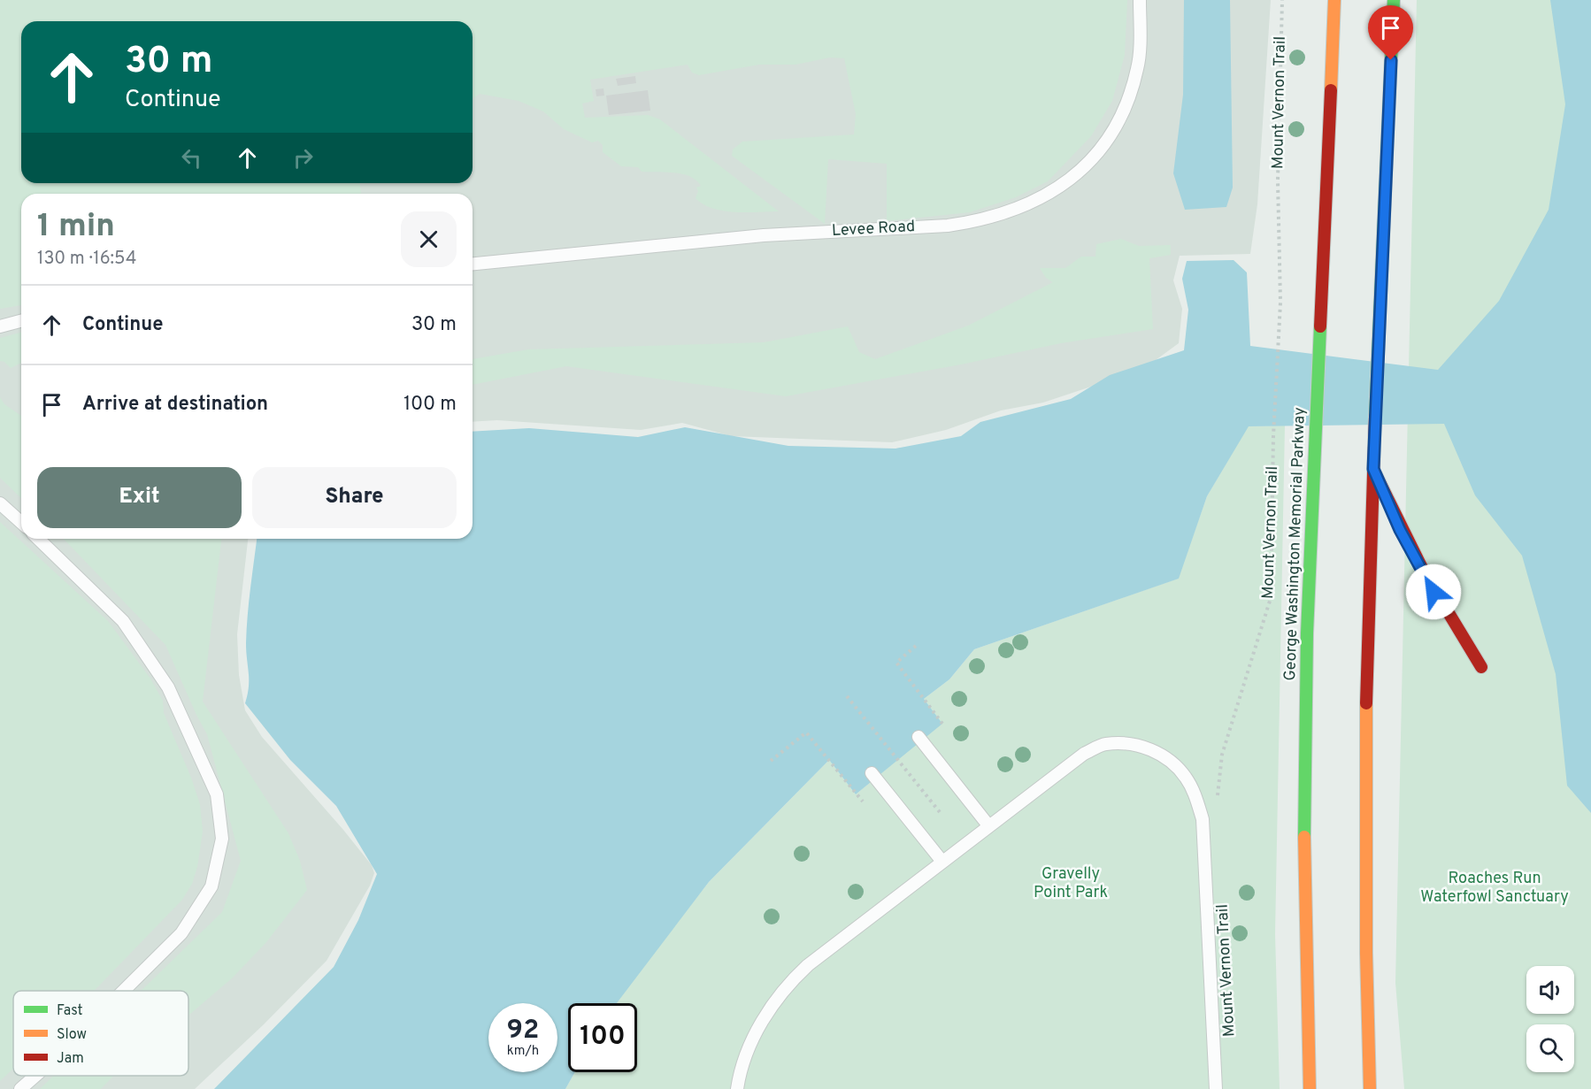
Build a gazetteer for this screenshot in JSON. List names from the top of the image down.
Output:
{
  "streets": {
    "highway": ["George Washington Memorial Parkway"],
    "lane": ["Levee Road"],
    "path": ["Mount Vernon Trail"]
  },
  "parks": ["Gravelly Point Park", "Roaches Run Waterfowl Sanctuary"],
  "legend": ["Fast", "Slow", "Jam"],
  "page": {
    "turn": ["30 m", "Continue"],
    "heading": ["1 min", "130 m · 16:54"],
    "list": [
      {
        "name": "Continue",
        "value": "30 m"
      },
      {
        "name": "Arrive at destination",
        "value": "100 m"
      }
    ],
    "buttons": ["Exit", "Share"],
    "speed": "92 km/h",
    "limit": "100"
  }
}
